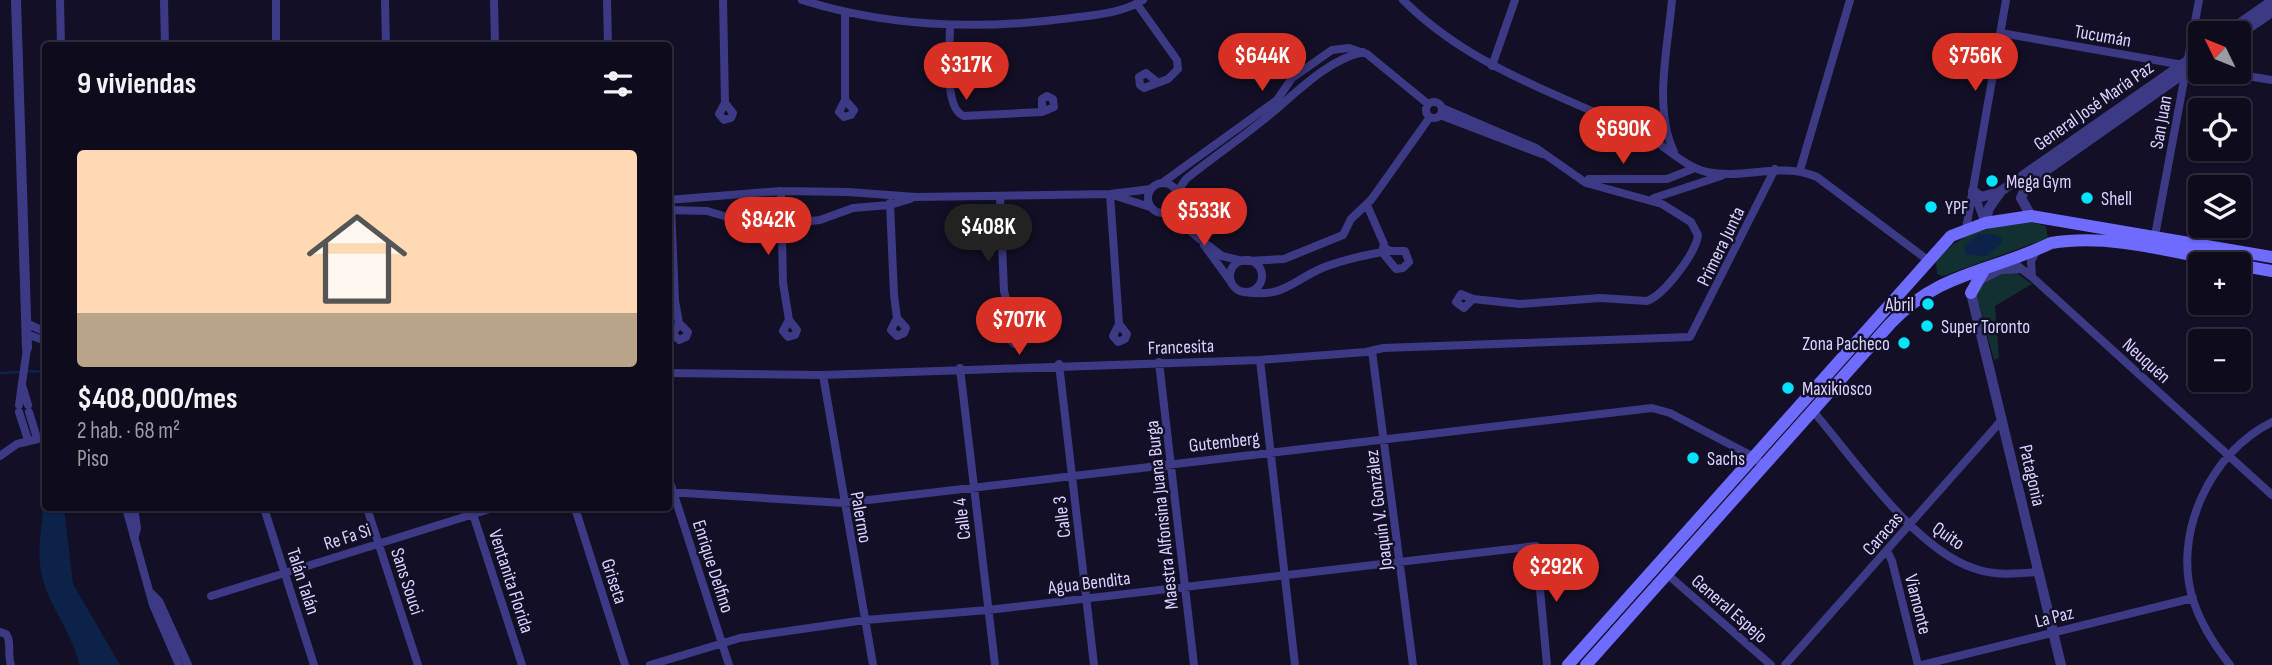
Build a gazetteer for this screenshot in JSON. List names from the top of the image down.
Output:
{
  "streets": {
    "street": [
      "Tucumán",
      "General José María Paz",
      "San Juan",
      "Primera Junta",
      "Francesita",
      "Neuquén",
      "Gutemberg",
      "Patagonia",
      "Joaquín V. González",
      "Maestra Alfonsina Juana Burga",
      "Palermo",
      "Calle 3",
      "Calle 4",
      "Caracas",
      "Quito",
      "Re Fa Si",
      "Enrique Delfino",
      "Talán Talán",
      "Sans Souci",
      "Ventanita Florida",
      "Griseta",
      "Agua Bendita",
      "Viamonte",
      "General Espejo",
      "La Paz"
    ]
  },
  "crossings": [
    ["Primera Junta", "Francesita"],
    ["Francesita", "Joaquín V. González"],
    ["Francesita", "Maestra Alfonsina Juana Burga"],
    ["Francesita", "Palermo"],
    ["Francesita", "Calle 3"],
    ["Francesita", "Calle 4"],
    ["Gutemberg", "Joaquín V. González"],
    ["Gutemberg", "Maestra Alfonsina Juana Burga"],
    ["Gutemberg", "Palermo"],
    ["Gutemberg", "Calle 3"],
    ["Gutemberg", "Calle 4"],
    ["Patagonia", "Caracas"],
    ["Patagonia", "Quito"],
    ["Patagonia", "La Paz"],
    ["Joaquín V. González", "Agua Bendita"],
    ["Maestra Alfonsina Juana Burga", "Agua Bendita"],
    ["Palermo", "Agua Bendita"],
    ["Calle 3", "Agua Bendita"],
    ["Calle 4", "Agua Bendita"],
    ["Caracas", "Quito"],
    ["Caracas", "Viamonte"],
    ["Re Fa Si", "Talán Talán"],
    ["Re Fa Si", "Sans Souci"],
    ["Re Fa Si", "Ventanita Florida"],
    ["Enrique Delfino", "Agua Bendita"],
    ["Viamonte", "La Paz"]
  ],
  "places": [
    "Mega Gym",
    "Shell",
    "YPF",
    "Abril",
    "Super Toronto",
    "Zona Pacheco",
    "Maxikiosco",
    "Sachs"
  ],
  "north": "top left",
  "page": {
    "map_buttons": ["+", "−"],
    "price": [
      "$644K",
      "$756K",
      "$317K",
      "$690K",
      "$533K",
      "$842K",
      "$408K",
      "$707K",
      "$292K"
    ],
    "heading": "9 viviendas",
    "list": [
      {
        "name": "$408,000/mes",
        "note": "2 hab. · 68 m² · Piso"
      }
    ]
  }
}
